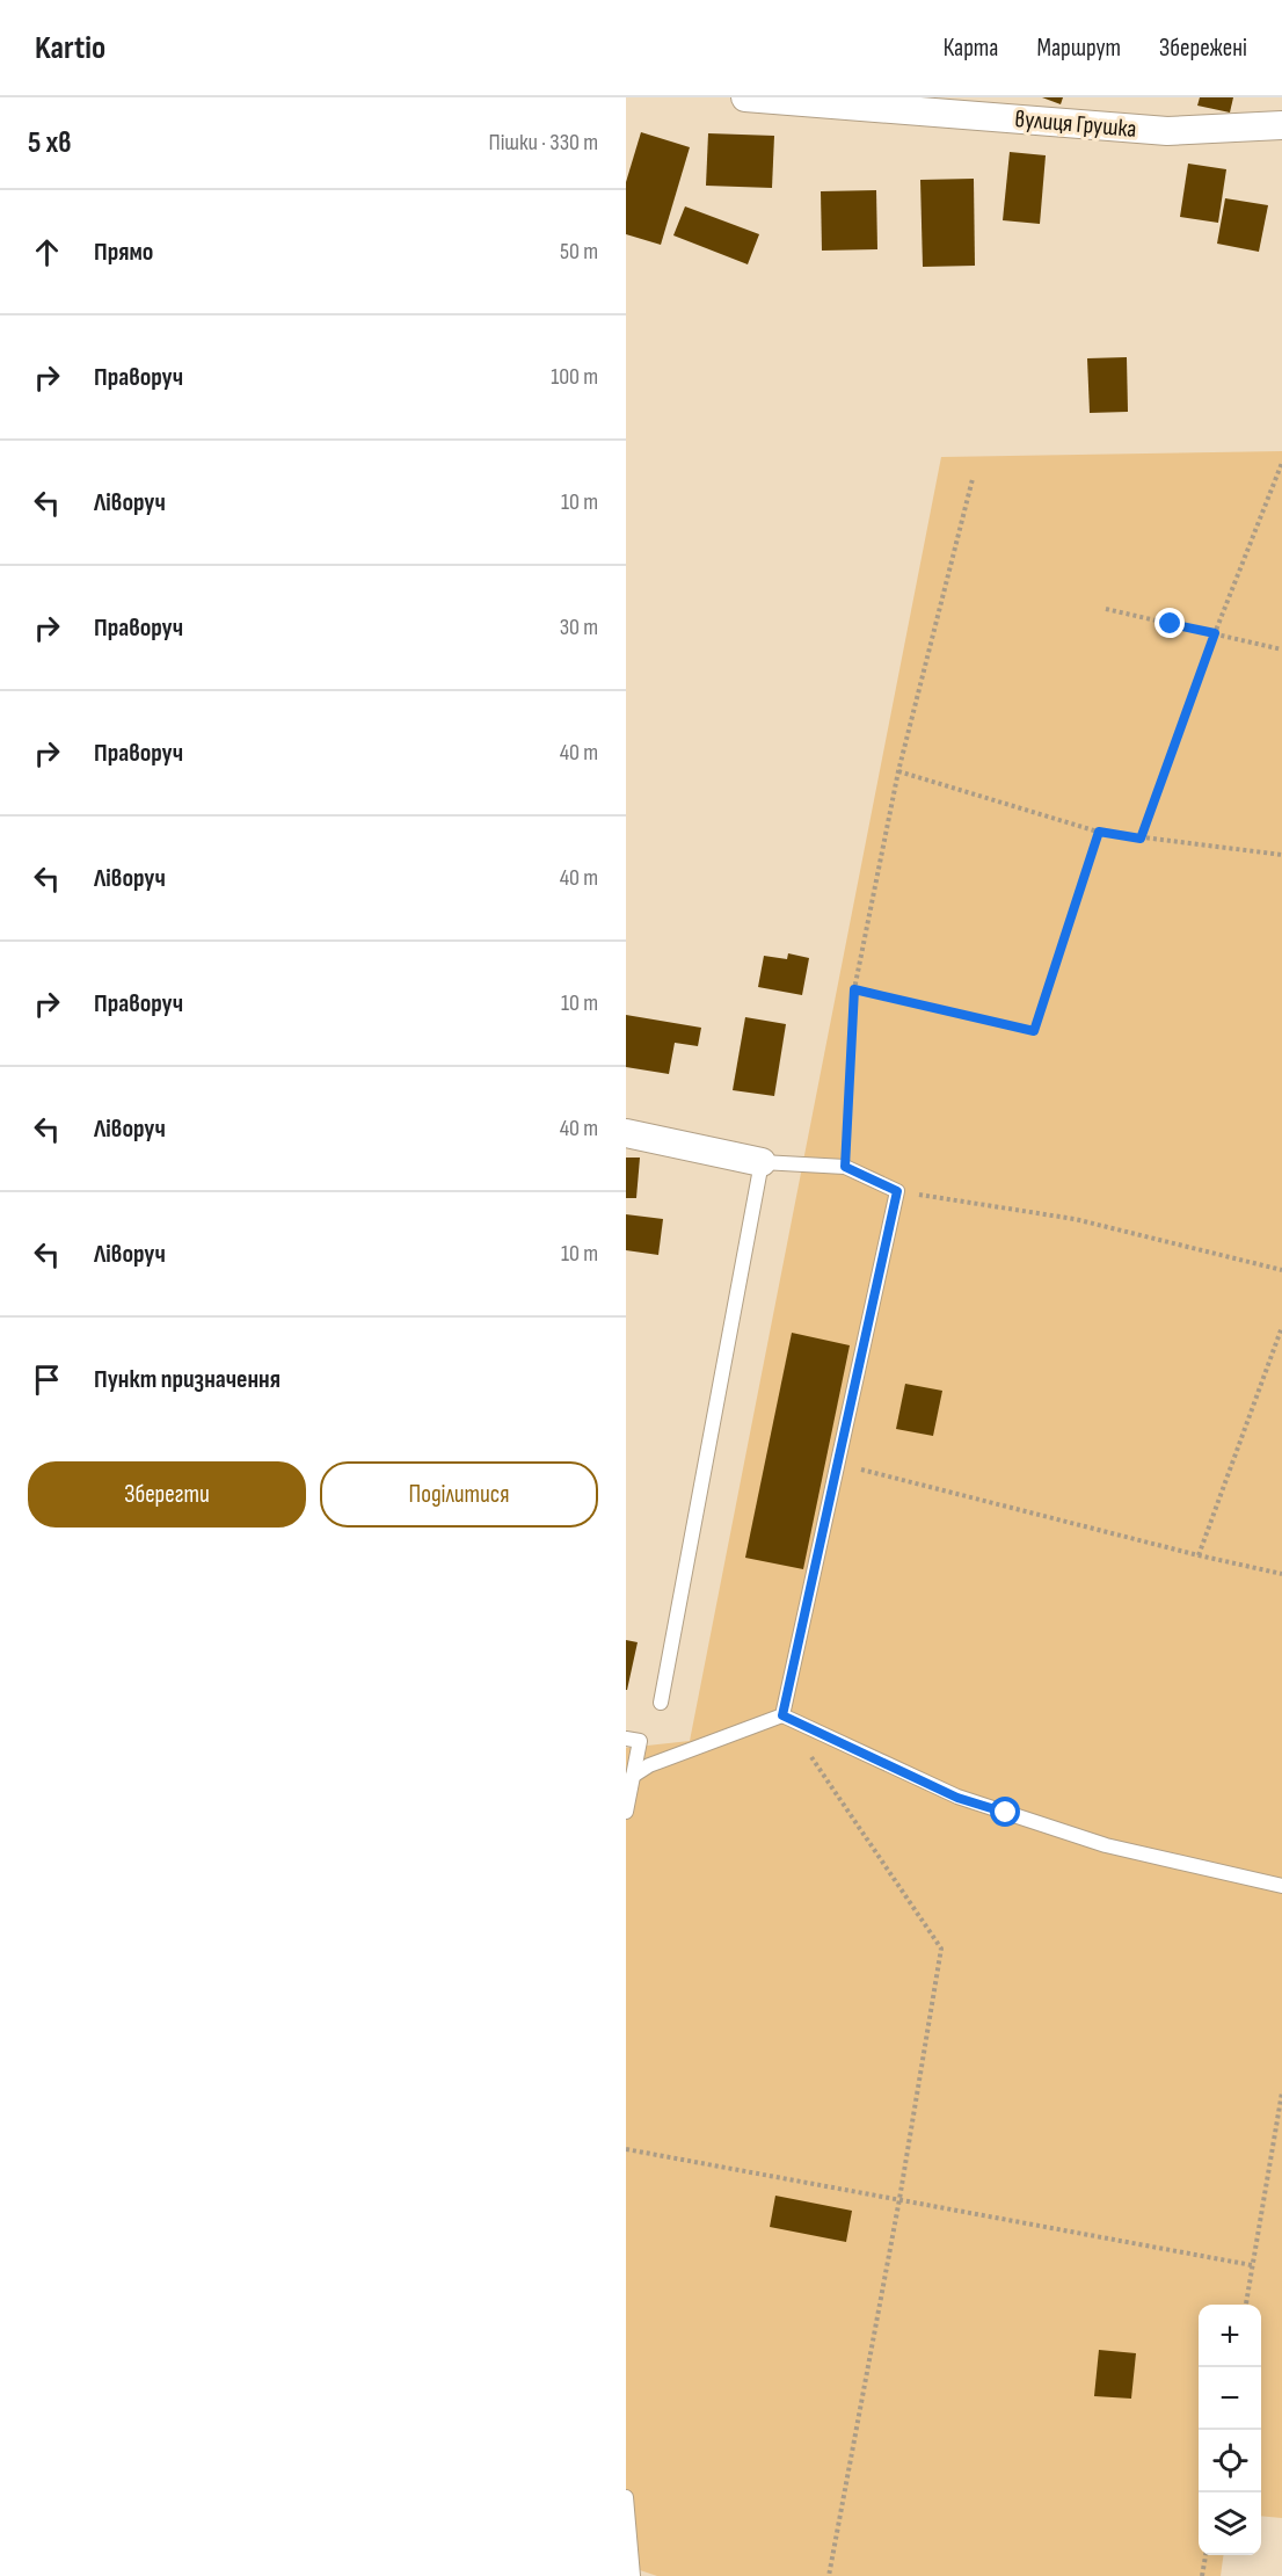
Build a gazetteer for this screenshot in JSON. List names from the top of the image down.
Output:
{
  "streets": {
    "street": ["вулиця Грушка"]
  },
  "page": {
    "header": "Kartio",
    "nav": ["Карта", "Маршрут", "Збережені"],
    "heading": ["5 хв", "Пішки · 330 m"],
    "list": [
      ["Прямо", "50 m"],
      ["Праворуч", "100 m"],
      ["Ліворуч", "10 m"],
      ["Праворуч", "30 m"],
      ["Праворуч", "40 m"],
      ["Ліворуч", "40 m"],
      ["Праворуч", "10 m"],
      ["Ліворуч", "40 m"],
      ["Ліворуч", "10 m"],
      "Пункт призначення"
    ],
    "buttons": ["Зберегти", "Поділитися"],
    "map_buttons": ["+", "−"]
  }
}
